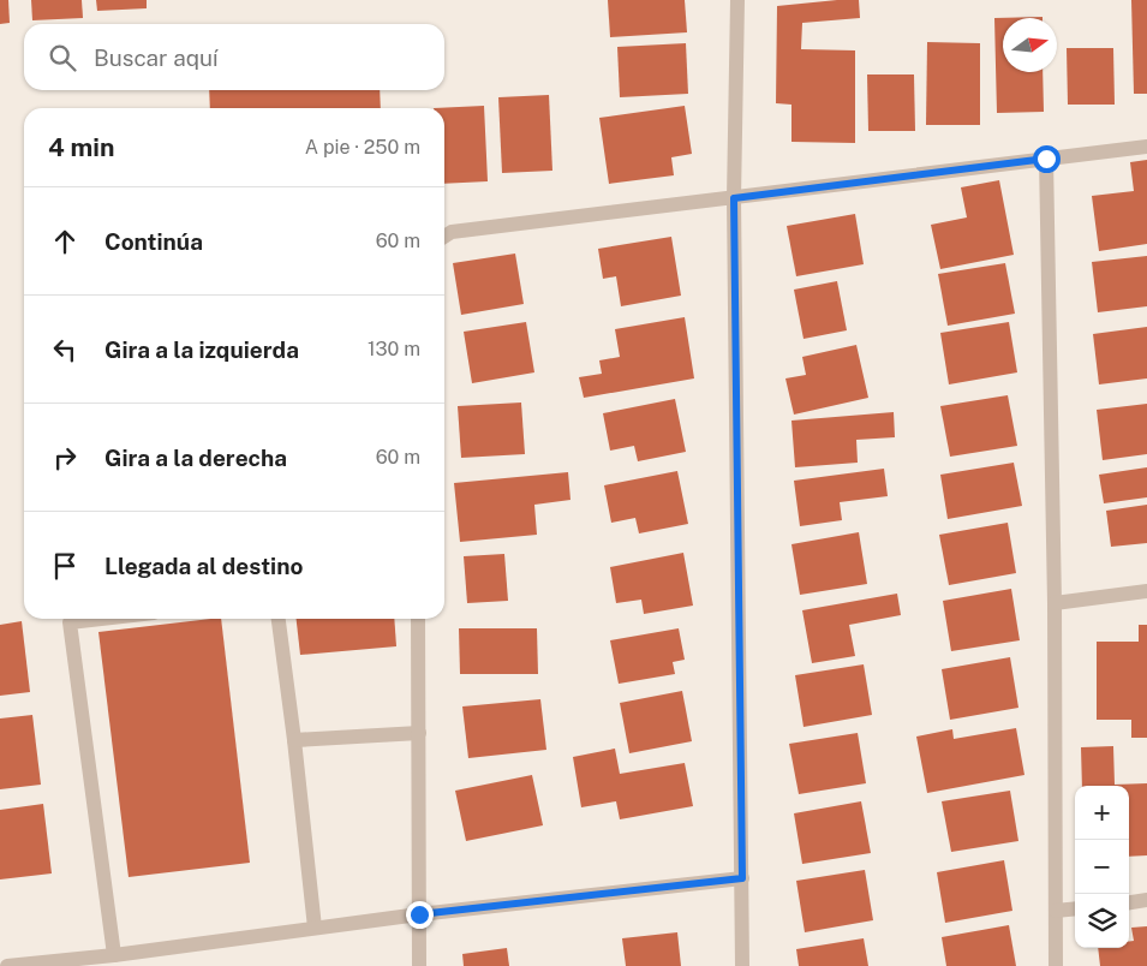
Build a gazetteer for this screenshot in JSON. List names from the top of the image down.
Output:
{
  "north": "right",
  "page": {
    "search": "Buscar aquí",
    "heading": ["4 min", "A pie · 250 m"],
    "list": [
      ["Continúa", "60 m"],
      ["Gira a la izquierda", "130 m"],
      ["Gira a la derecha", "60 m"],
      "Llegada al destino"
    ],
    "map_buttons": ["+", "−"]
  }
}
